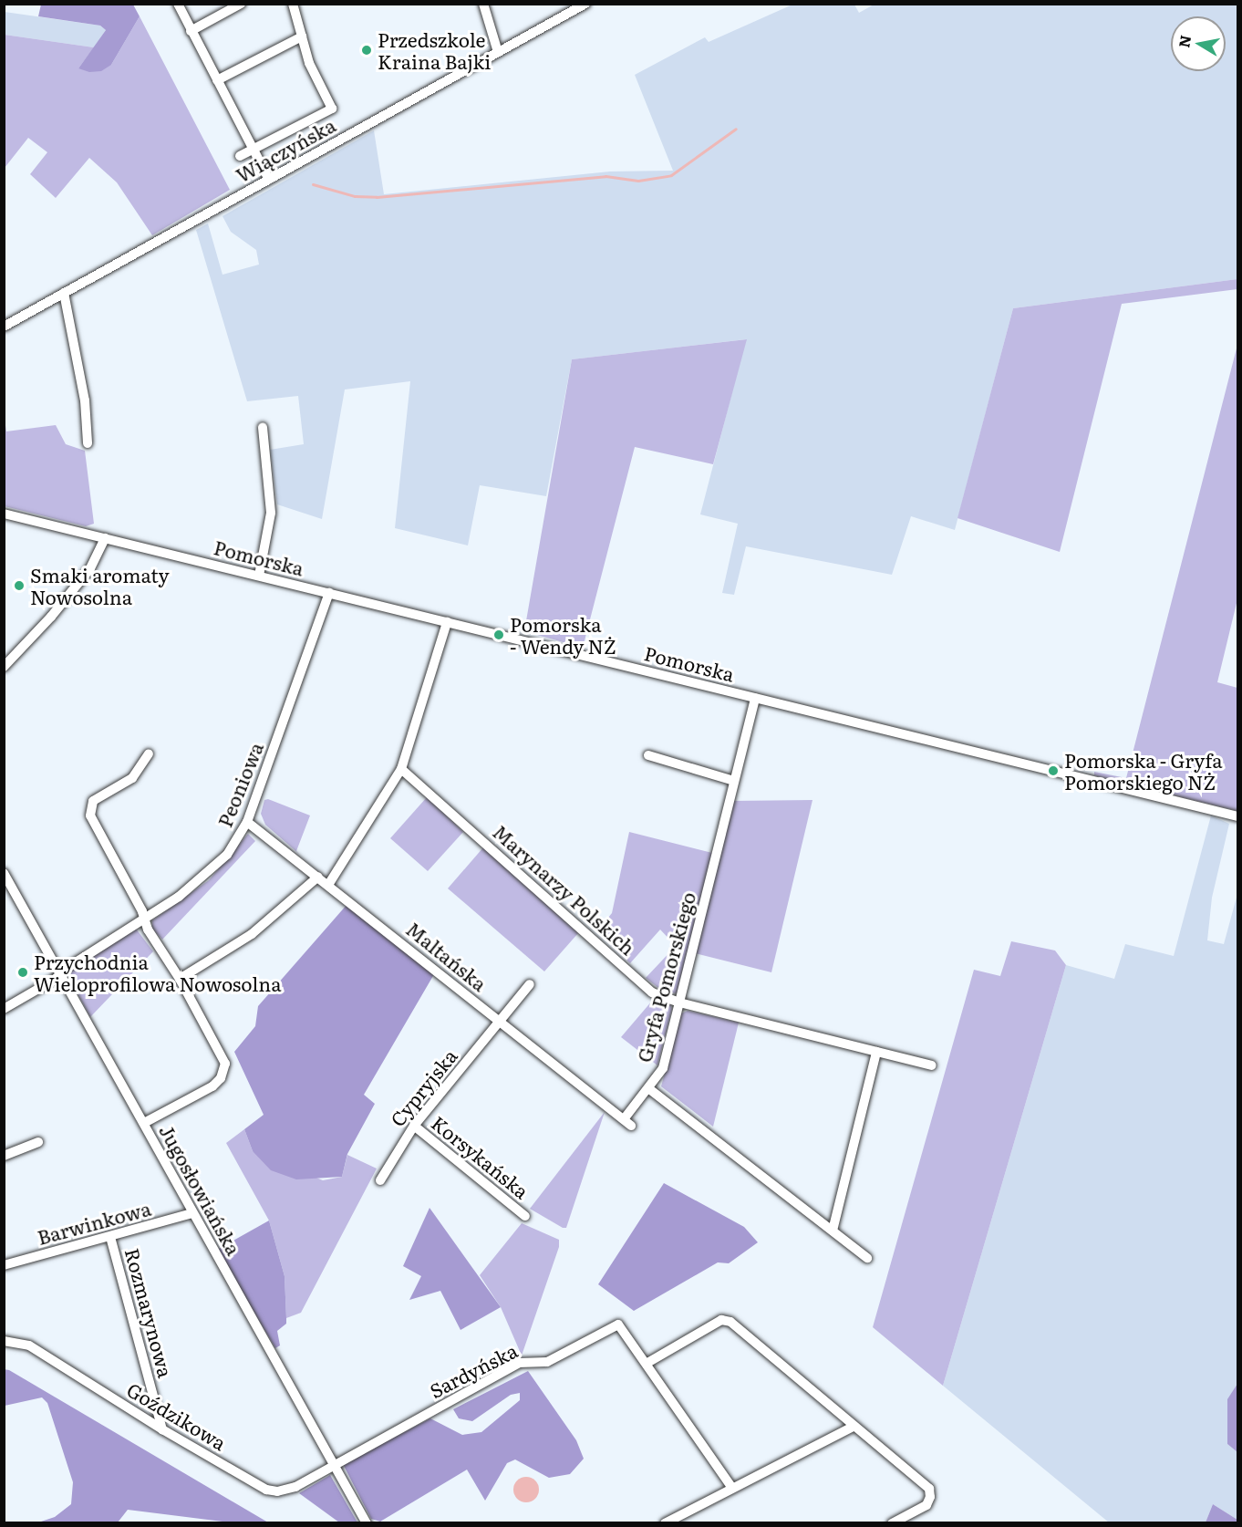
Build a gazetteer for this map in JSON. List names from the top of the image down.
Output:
{
  "streets": {
    "street": [
      "Wiączyńska",
      "Pomorska",
      "Peoniowa",
      "Marynarzy Polskich",
      "Maltańska",
      "Gryfa Pomorskiego",
      "Cypryjska",
      "Korsykańska",
      "Jugosłowiańska",
      "Barwinkowa",
      "Rozmarynowa",
      "Sardyńska",
      "Goździkowa"
    ]
  },
  "crossings": [
    ["Pomorska", "Peoniowa"],
    ["Pomorska", "Gryfa Pomorskiego"],
    ["Peoniowa", "Maltańska"],
    ["Peoniowa", "Jugosłowiańska"],
    ["Marynarzy Polskich", "Gryfa Pomorskiego"],
    ["Maltańska", "Gryfa Pomorskiego"],
    ["Maltańska", "Cypryjska"],
    ["Cypryjska", "Korsykańska"],
    ["Jugosłowiańska", "Barwinkowa"],
    ["Jugosłowiańska", "Sardyńska"],
    ["Jugosłowiańska", "Goździkowa"],
    ["Barwinkowa", "Rozmarynowa"],
    ["Rozmarynowa", "Goździkowa"],
    ["Sardyńska", "Goździkowa"]
  ],
  "places": [
    "Przedszkole Kraina Bajki",
    "Smaki aromaty Nowosolna",
    "Pomorska - Wendy NŻ",
    "Pomorska - Gryfa Pomorskiego NŻ",
    "Przychodnia Wieloprofilowa Nowosolna"
  ],
  "north": "left"
}
